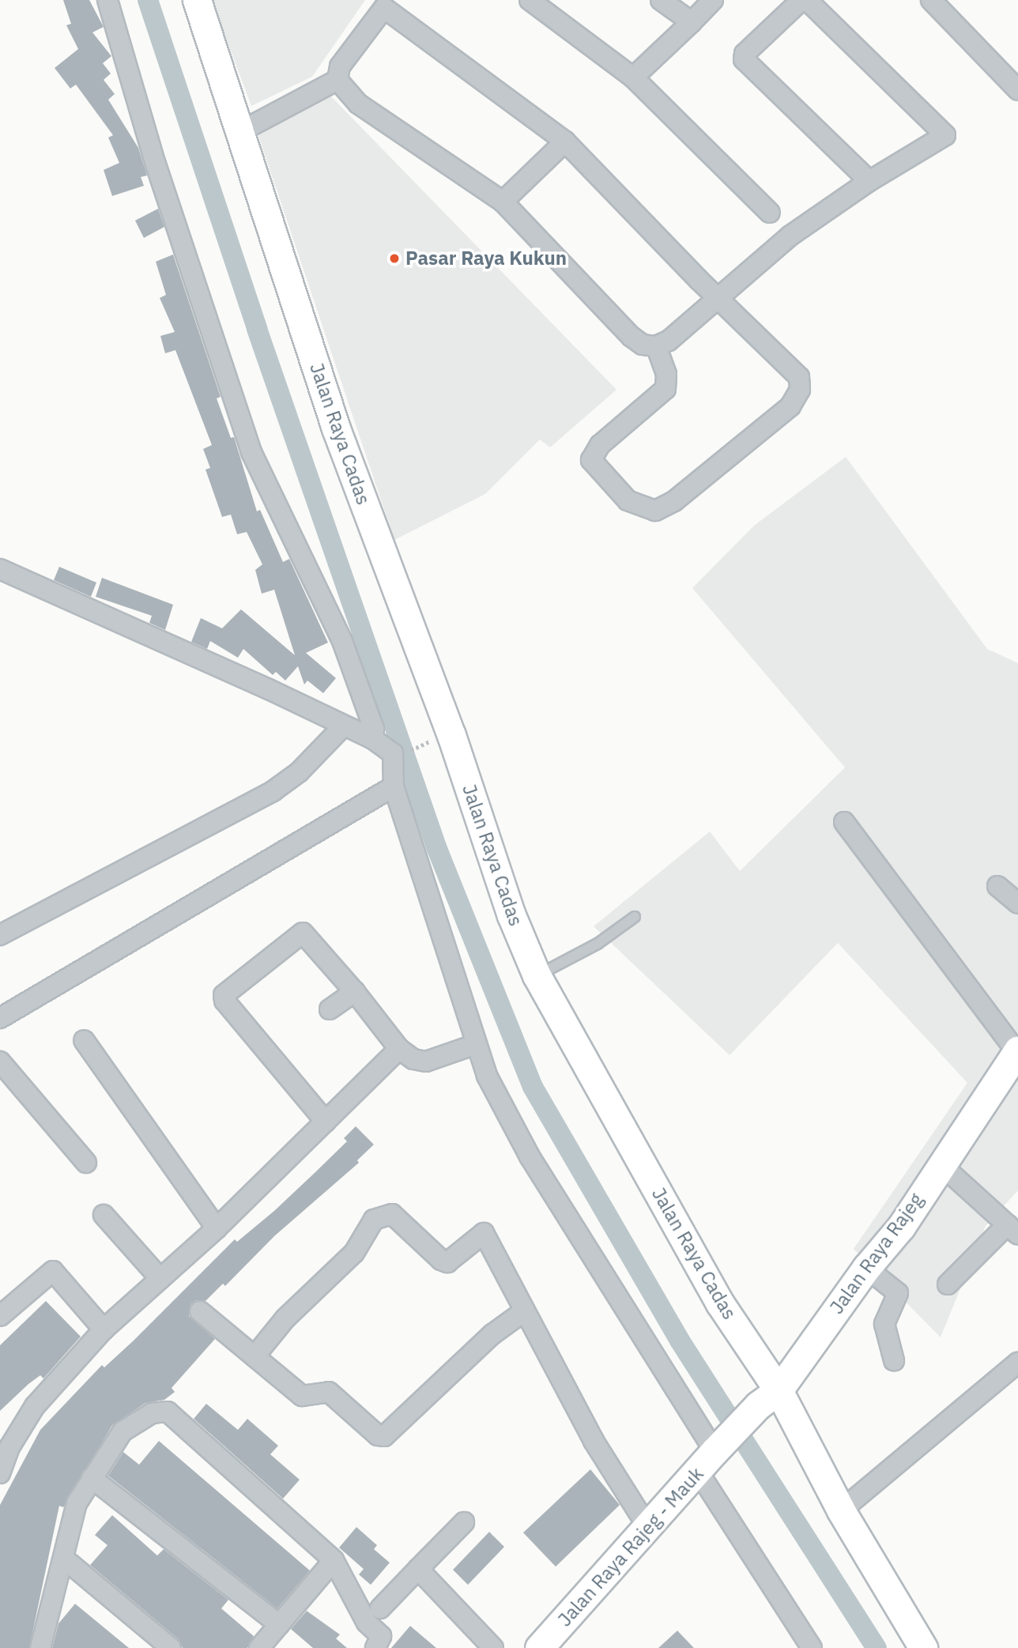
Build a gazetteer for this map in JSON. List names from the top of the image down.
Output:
{
  "streets": {
    "street": ["Jalan Raya Cadas", "Jalan Raya Rajeg", "Jalan Raya Rajeg - Mauk"]
  },
  "crossings": [
    ["Jalan Raya Cadas", "Jalan Raya Rajeg"],
    ["Jalan Raya Rajeg", "Jalan Raya Rajeg - Mauk"]
  ],
  "places": ["Pasar Raya Kukun"]
}
